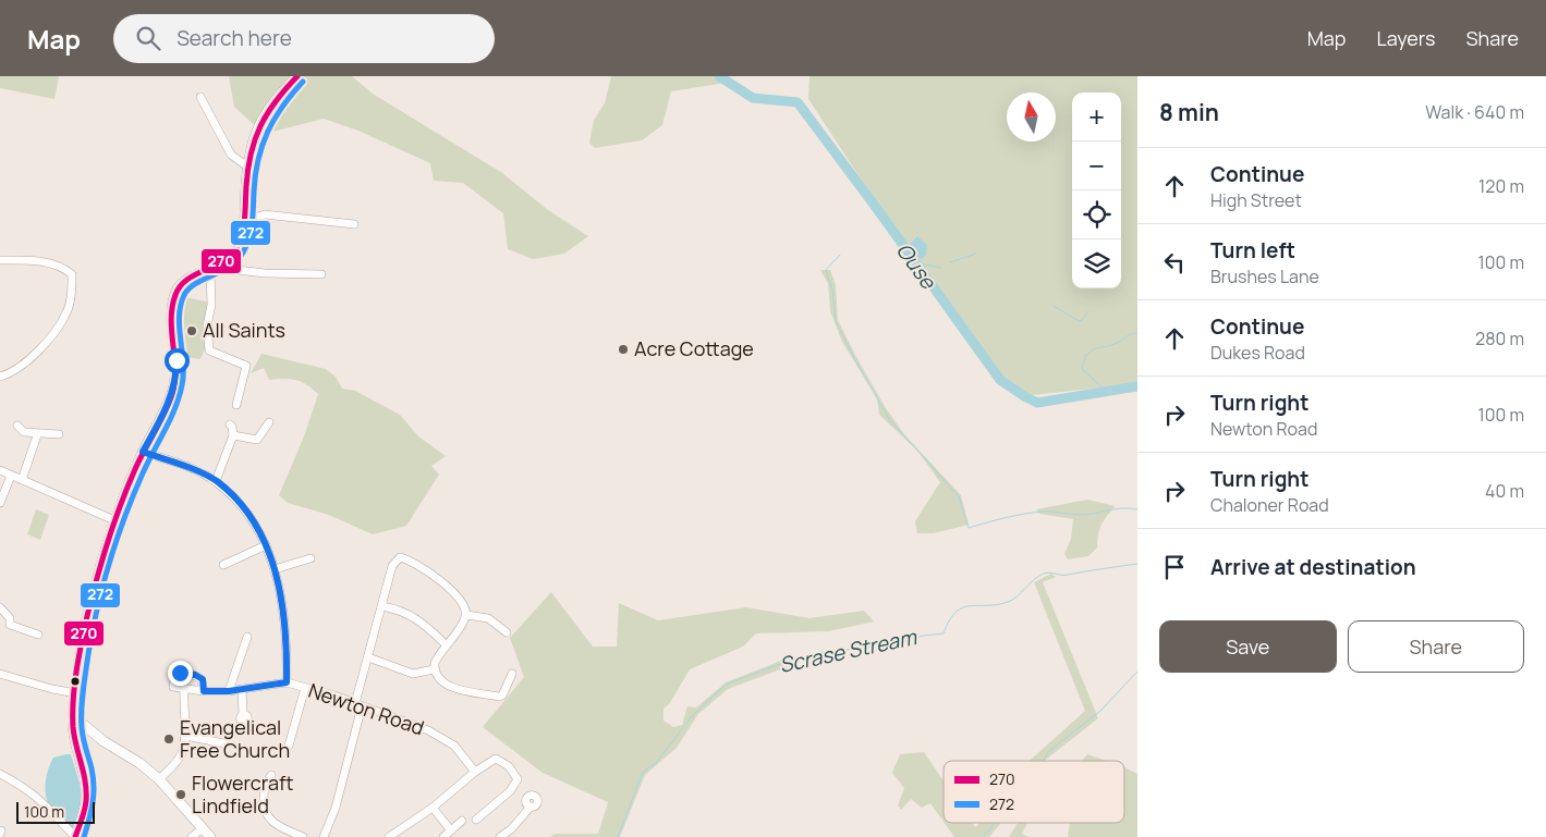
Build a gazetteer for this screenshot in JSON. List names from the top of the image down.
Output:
{
  "streets": {
    "street": ["Newton Road"]
  },
  "water": ["Ouse", "Scrase Stream"],
  "places": [
    "All Saints",
    "Acre Cottage",
    "Evangelical Free Church",
    "Flowercraft Lindfield"
  ],
  "lines": ["transit line 270", "transit line 272"],
  "legend": ["270", "272"],
  "scale_bar": "100 m",
  "north": "top",
  "page": {
    "header": "Map",
    "search": "Search here",
    "nav": ["Map", "Layers", "Share"],
    "heading": ["8 min", "Walk · 640 m"],
    "map_buttons": ["+", "−"],
    "list": [
      ["Continue", "High Street", "120 m"],
      ["Turn left", "Brushes Lane", "100 m"],
      ["Continue", "Dukes Road", "280 m"],
      ["Turn right", "Newton Road", "100 m"],
      ["Turn right", "Chaloner Road", "40 m"],
      "Arrive at destination"
    ],
    "buttons": ["Save", "Share"],
    "scale": "100 m"
  }
}
